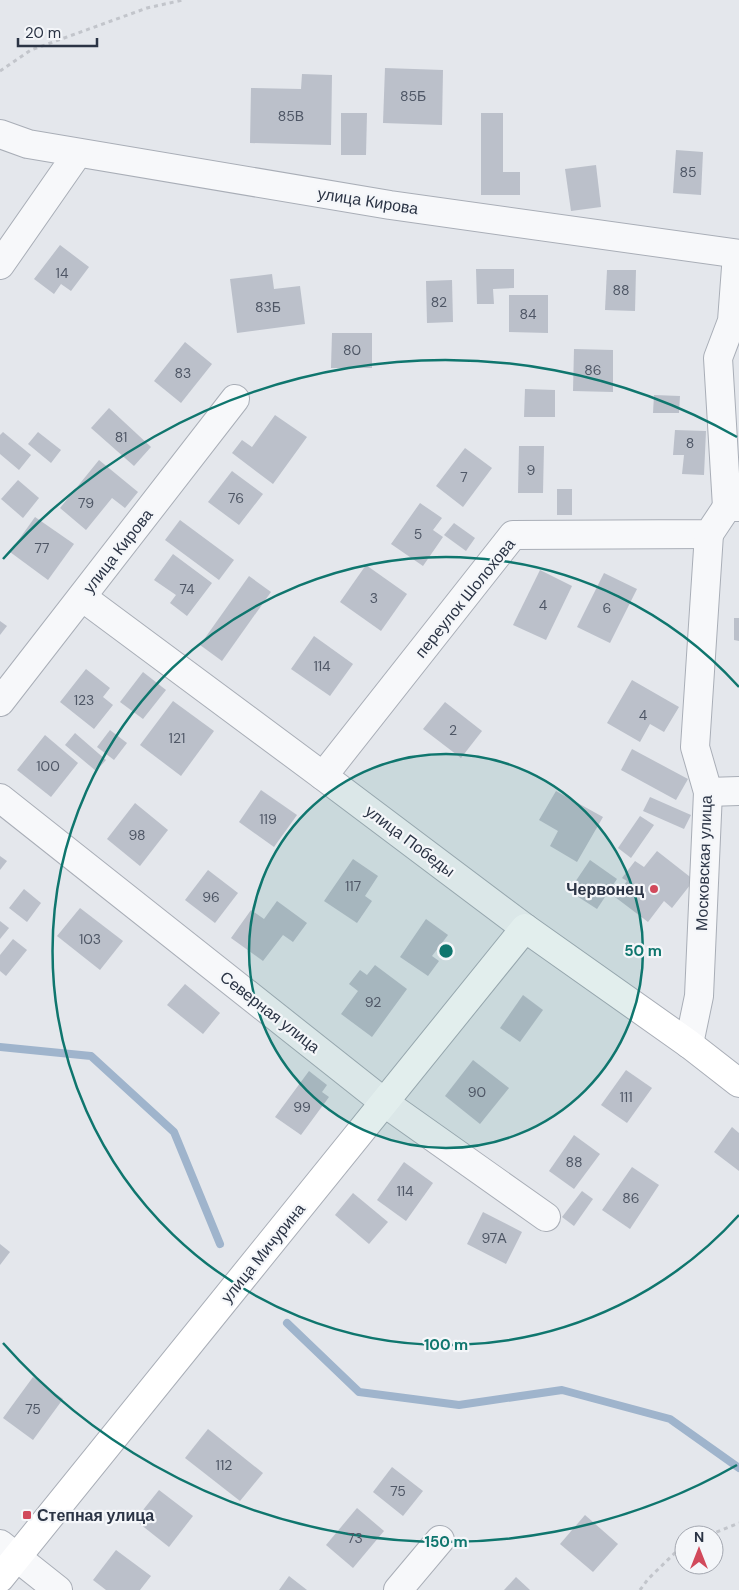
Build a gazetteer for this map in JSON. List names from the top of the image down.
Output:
{
  "streets": {
    "street": [
      "улица Кирова",
      "переулок Шолохова",
      "улица Победы",
      "Московская улица",
      "Северная улица",
      "улица Мичурина"
    ]
  },
  "crossings": [
    ["улица Кирова", "улица Победы"],
    ["переулок Шолохова", "улица Победы"],
    ["переулок Шолохова", "Московская улица"],
    ["улица Победы", "Московская улица"],
    ["улица Победы", "улица Мичурина"],
    ["Северная улица", "улица Мичурина"]
  ],
  "places": {
    "other": ["Червонец"],
    "transit": ["Степная улица"]
  },
  "house_numbers": [
    "85Б",
    "85В",
    "85",
    "14",
    "88",
    "82",
    "83Б",
    "84",
    "80",
    "86",
    "83",
    "81",
    "8",
    "9",
    "7",
    "76",
    "79",
    "5",
    "77",
    "74",
    "3",
    "4",
    "6",
    "114",
    "123",
    "4",
    "2",
    "121",
    "100",
    "119",
    "98",
    "117",
    "96",
    "103",
    "92",
    "90",
    "111",
    "99",
    "88",
    "114",
    "86",
    "97А",
    "75",
    "112",
    "75",
    "73"
  ],
  "scale_bar": "20 m",
  "north": "top",
  "rings": ["50 m", "100 m", "150 m"]
}
